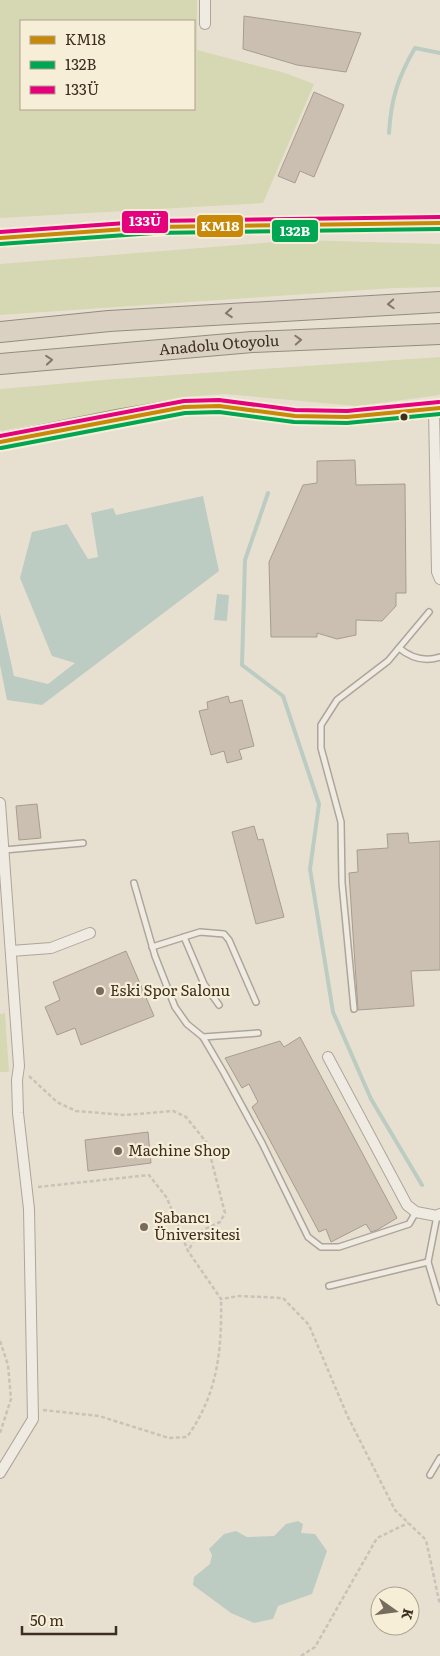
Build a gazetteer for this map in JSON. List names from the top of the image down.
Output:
{
  "streets": {
    "highway": ["Anadolu Otoyolu"]
  },
  "places": ["Eski Spor Salonu", "Machine Shop", "Sabancı Üniversitesi"],
  "lines": ["transit line 133Ü", "transit line KM18", "transit line 132B"],
  "legend": ["KM18", "132B", "133Ü"],
  "scale_bar": "50 m",
  "north": "right"
}
